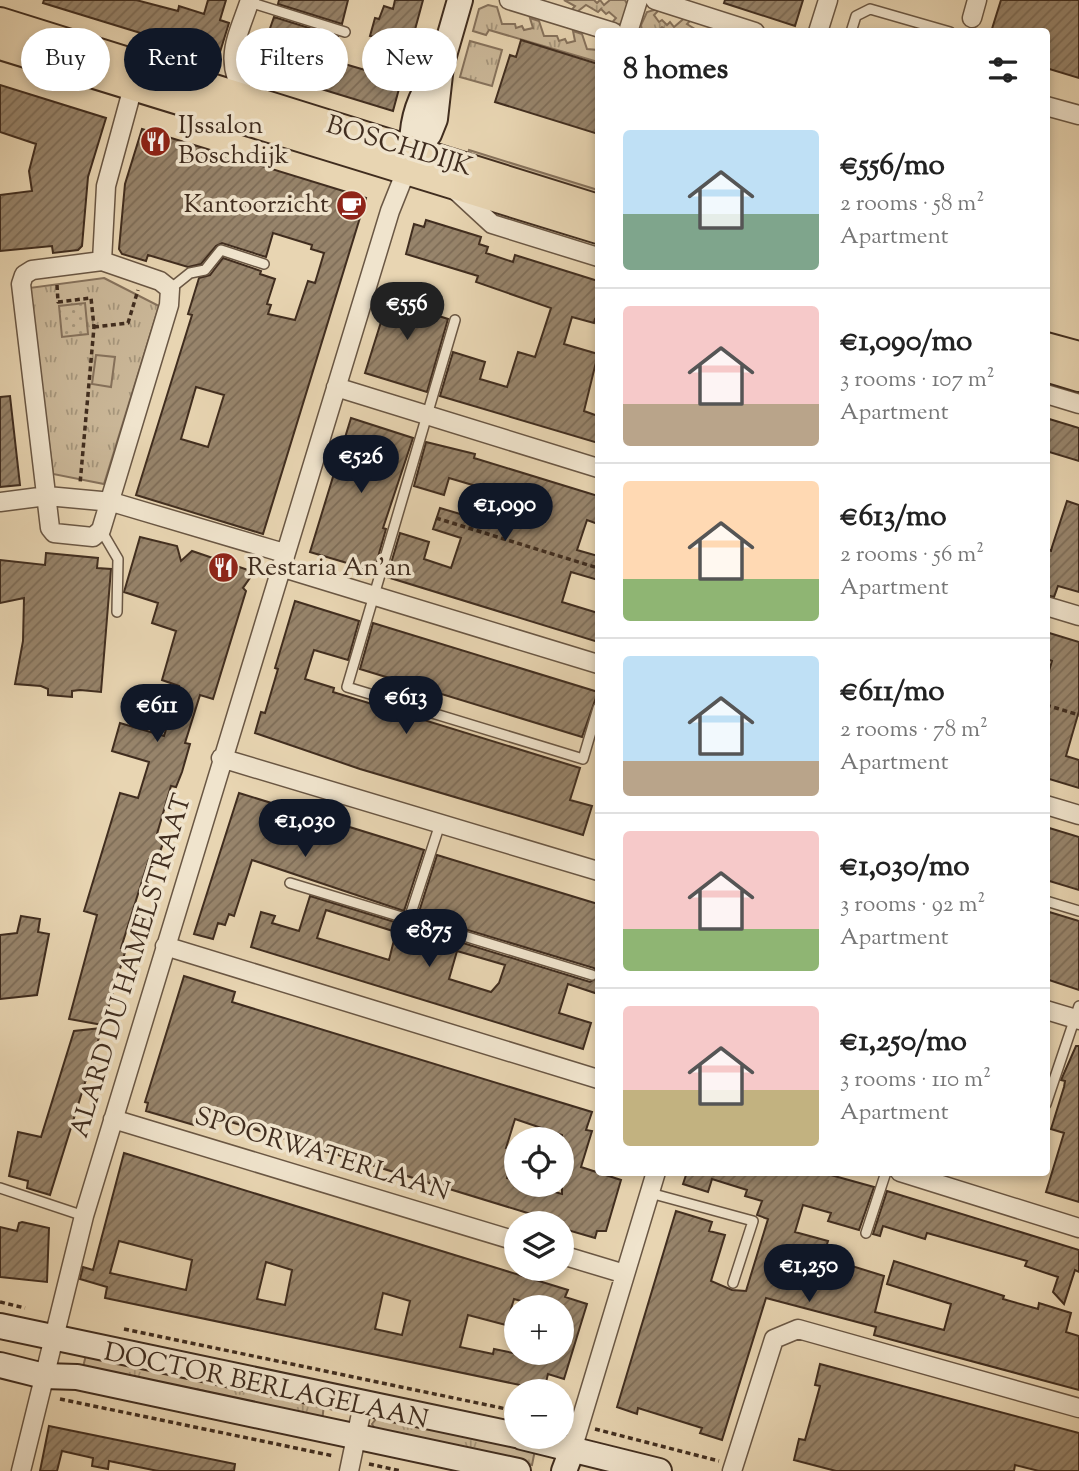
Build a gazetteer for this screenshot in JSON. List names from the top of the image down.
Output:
{
  "streets": {
    "main road": ["BOSCHDIJK", "DOCTOR BERLAGELAAN"],
    "street": ["ALARD DU HAMELSTRAAT", "SPOORWATERLAAN"]
  },
  "crossings": [
    ["BOSCHDIJK", "ALARD DU HAMELSTRAAT"],
    ["ALARD DU HAMELSTRAAT", "SPOORWATERLAAN"],
    ["ALARD DU HAMELSTRAAT", "DOCTOR BERLAGELAAN"]
  ],
  "places": {
    "restaurant": ["IJssalon Boschdijk", "Restaria An'an"],
    "cafe": ["Kantoorzicht"]
  },
  "page": {
    "chip": [
      "Buy",
      "Rent",
      "Filters",
      "New"
    ],
    "heading": "8 homes",
    "list": [
      {
        "name": "€556/mo",
        "note": "2 rooms · 58 m² · Apartment"
      },
      {
        "name": "€1,090/mo",
        "note": "3 rooms · 107 m² · Apartment"
      },
      {
        "name": "€613/mo",
        "note": "2 rooms · 56 m² · Apartment"
      },
      {
        "name": "€611/mo",
        "note": "2 rooms · 78 m² · Apartment"
      },
      {
        "name": "€1,030/mo",
        "note": "3 rooms · 92 m² · Apartment"
      },
      {
        "name": "€1,250/mo",
        "note": "3 rooms · 110 m² · Apartment"
      }
    ],
    "price": [
      "€556",
      "€526",
      "€1,090",
      "€613",
      "€611",
      "€1,030",
      "€875",
      "€1,250"
    ],
    "map_buttons": ["+", "−"]
  }
}
